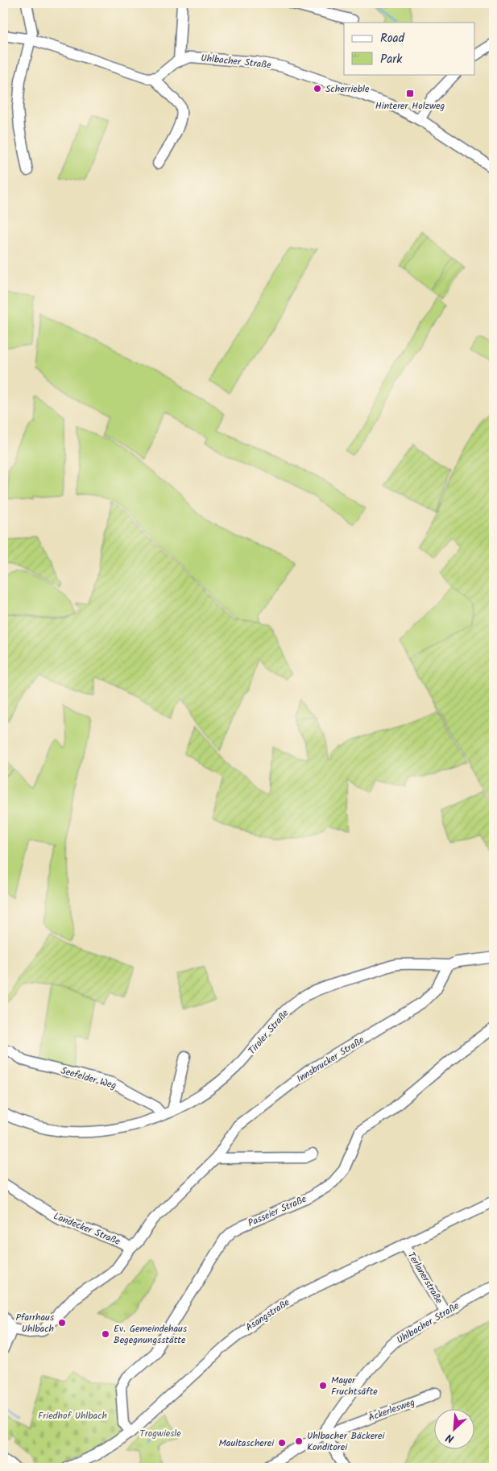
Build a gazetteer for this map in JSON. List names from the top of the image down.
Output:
{
  "streets": {
    "street": [
      "Uhlbacher Straße",
      "Tiroler Straße",
      "Innsbrucker Straße",
      "Seefelder Weg",
      "Passeier Straße",
      "Landecker Straße",
      "Terlanerstraße",
      "Asangstraße",
      "Äckerlesweg"
    ]
  },
  "crossings": [
    ["Uhlbacher Straße", "Terlanerstraße"],
    ["Uhlbacher Straße", "Äckerlesweg"],
    ["Tiroler Straße", "Innsbrucker Straße"],
    ["Tiroler Straße", "Seefelder Weg"],
    ["Innsbrucker Straße", "Landecker Straße"],
    ["Passeier Straße", "Asangstraße"],
    ["Terlanerstraße", "Asangstraße"]
  ],
  "parks": ["Friedhof Uhlbach", "Trogwiesle"],
  "places": {
    "other": [
      "Scherrieble",
      "Pfarrhaus Uhlbach",
      "Ev. Gemeindehaus Begegnungsstätte",
      "Mayer Fruchtsäfte",
      "Uhlbacher Bäckerei Konditorei",
      "Maultascherei"
    ],
    "transit": ["Hinterer Holzweg"]
  },
  "legend": ["Road", "Park"],
  "north": "bottom left"
}
